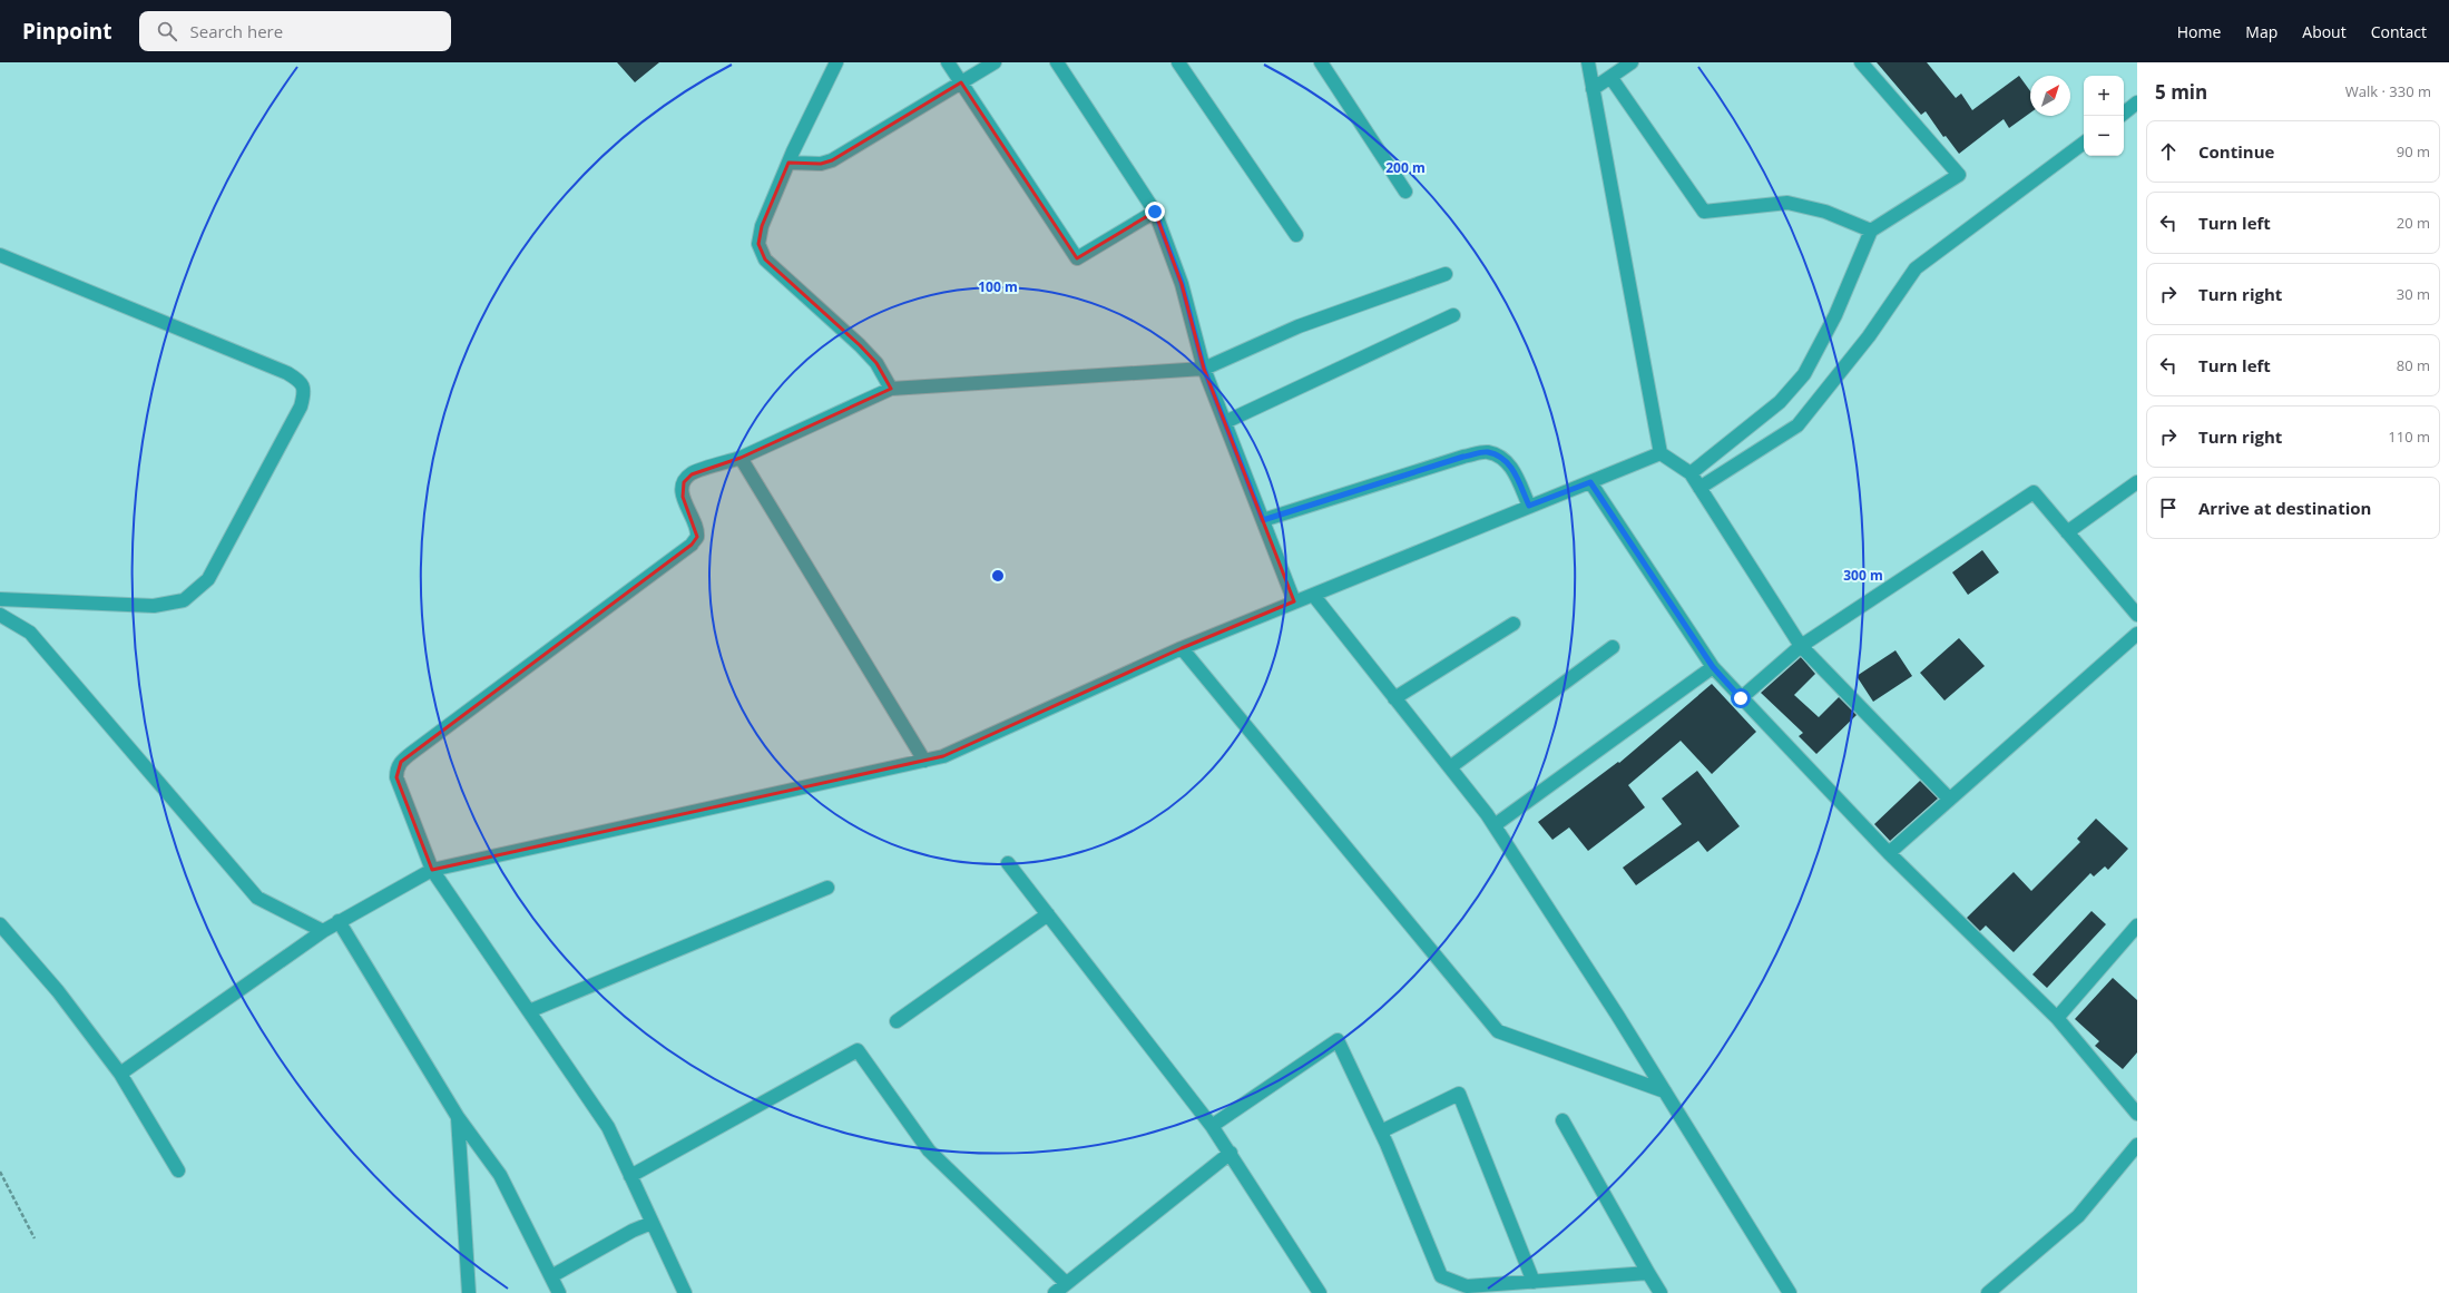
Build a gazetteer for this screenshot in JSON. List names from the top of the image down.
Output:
{
  "north": "top right",
  "page": {
    "header": "Pinpoint",
    "search": "Search here",
    "nav": [
      "Home",
      "Map",
      "About",
      "Contact"
    ],
    "heading": ["5 min", "Walk · 330 m"],
    "map_buttons": ["+", "−"],
    "list": [
      ["Continue", "90 m"],
      ["Turn left", "20 m"],
      ["Turn right", "30 m"],
      ["Turn left", "80 m"],
      ["Turn right", "110 m"],
      "Arrive at destination"
    ]
  },
  "rings": ["200 m", "100 m", "300 m"]
}
